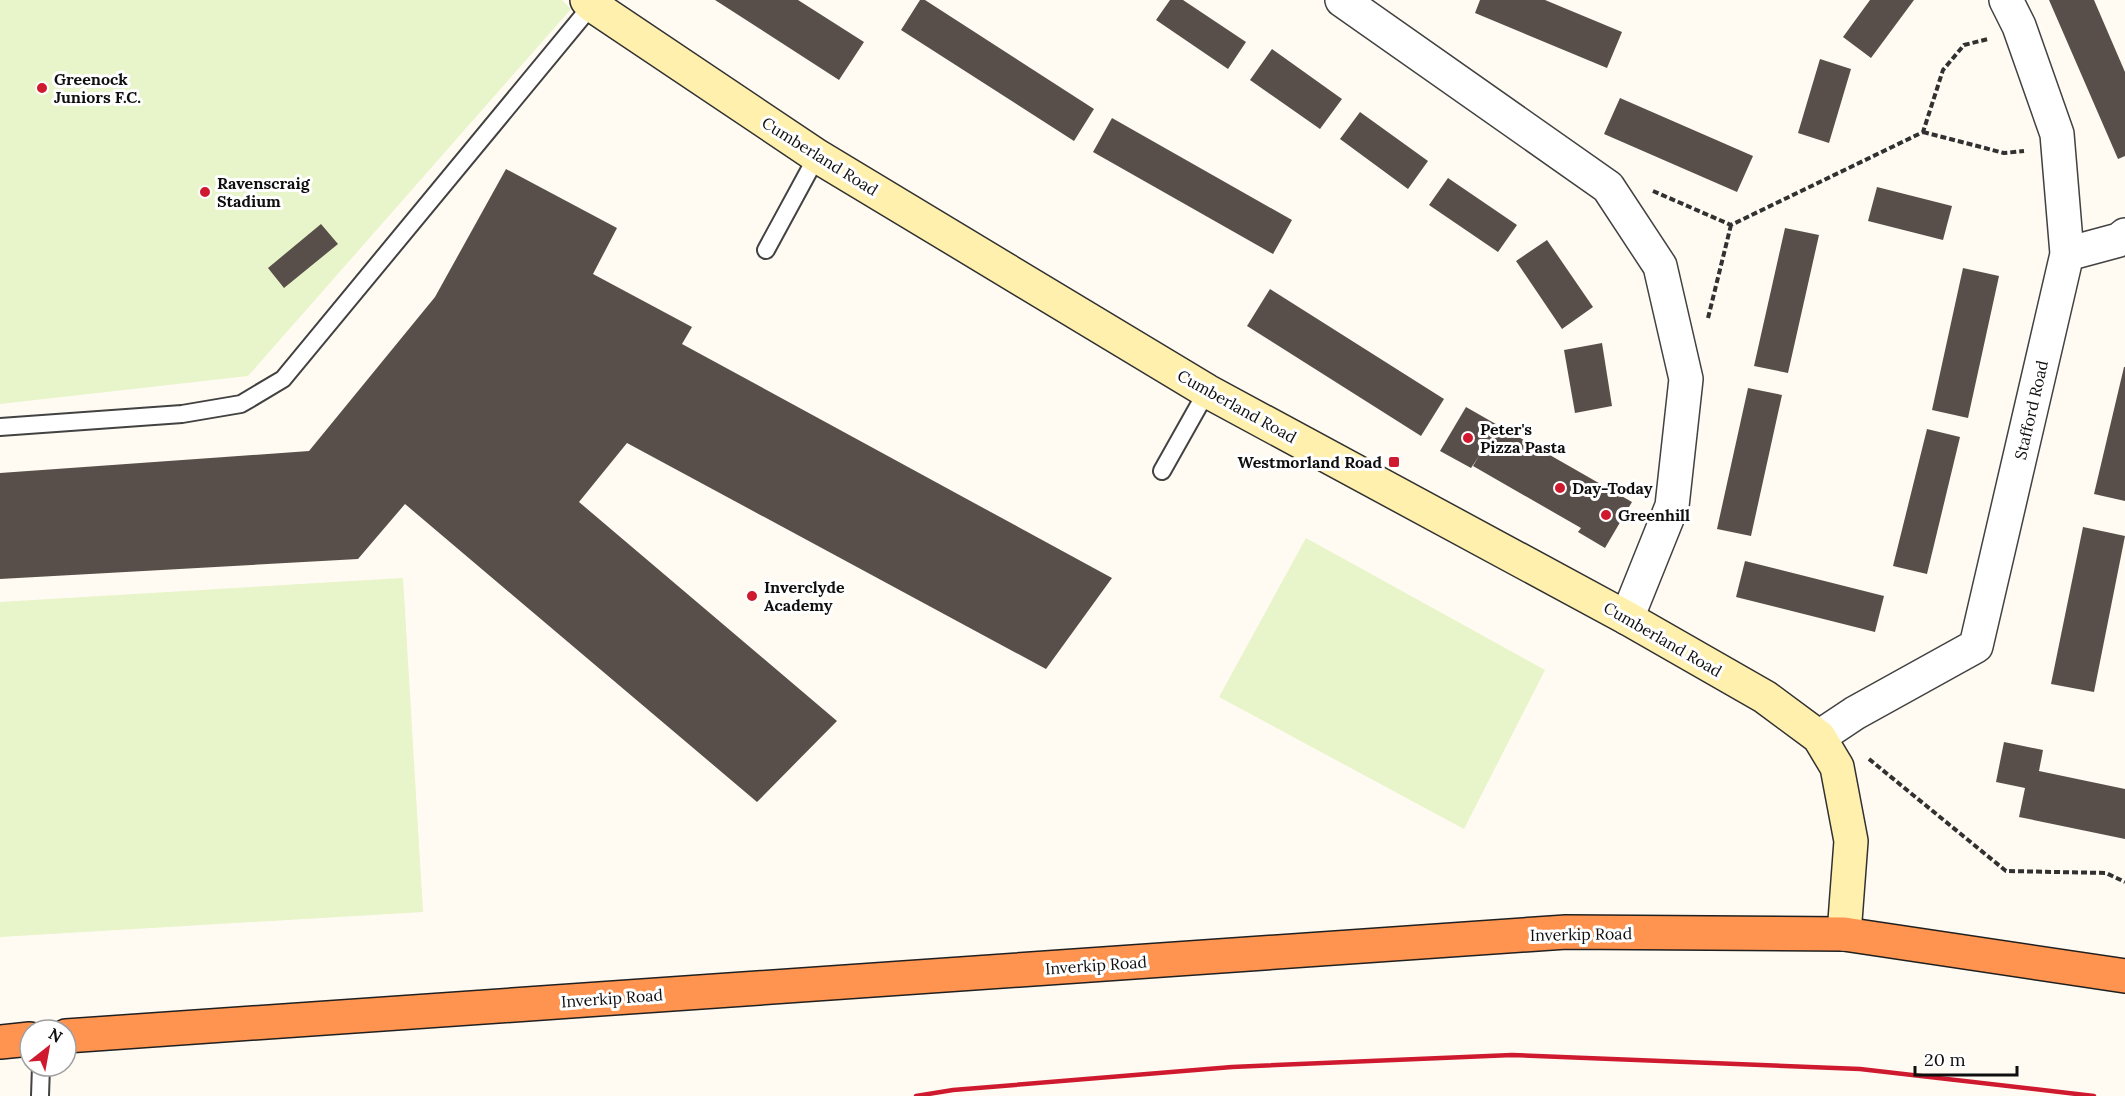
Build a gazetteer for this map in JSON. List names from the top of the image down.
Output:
{
  "streets": {
    "highway": ["Inverkip Road"],
    "street": ["Cumberland Road", "Stafford Road"]
  },
  "crossings": [
    ["Cumberland Road", "Stafford Road"],
    ["Cumberland Road", "Inverkip Road"]
  ],
  "places": {
    "other": [
      "Greenock Juniors F.C.",
      "Ravenscraig Stadium",
      "Peter's Pizza Pasta",
      "Day-Today",
      "Greenhill",
      "Inverclyde Academy"
    ],
    "transit": ["Westmorland Road"]
  },
  "scale_bar": "20 m",
  "north": "top right"
}
